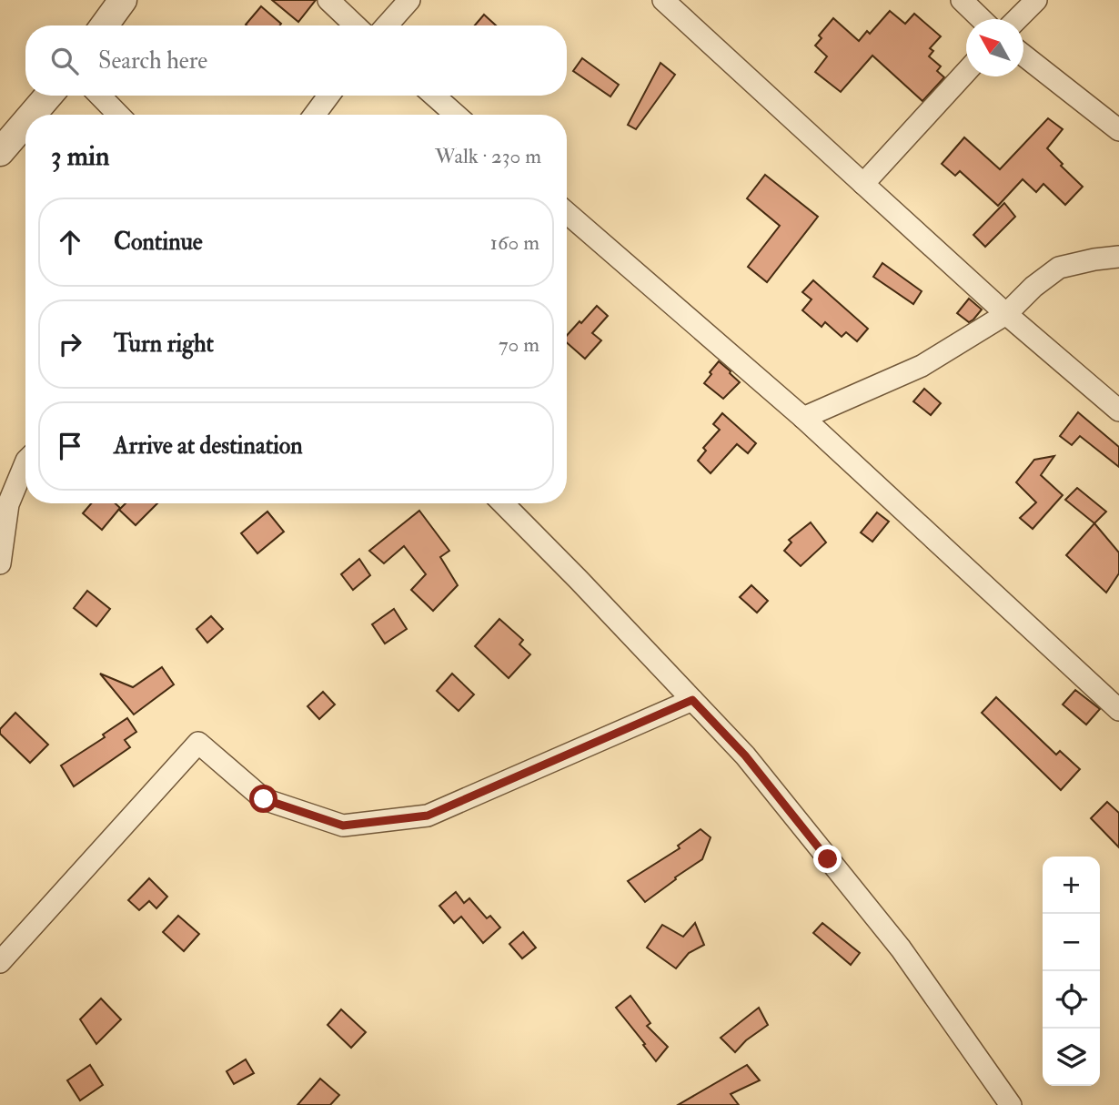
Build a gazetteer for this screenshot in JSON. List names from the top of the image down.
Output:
{
  "north": "top left",
  "page": {
    "search": "Search here",
    "heading": ["3 min", "Walk · 230 m"],
    "list": [
      ["Continue", "160 m"],
      ["Turn right", "70 m"],
      "Arrive at destination"
    ],
    "map_buttons": ["+", "−"]
  }
}
